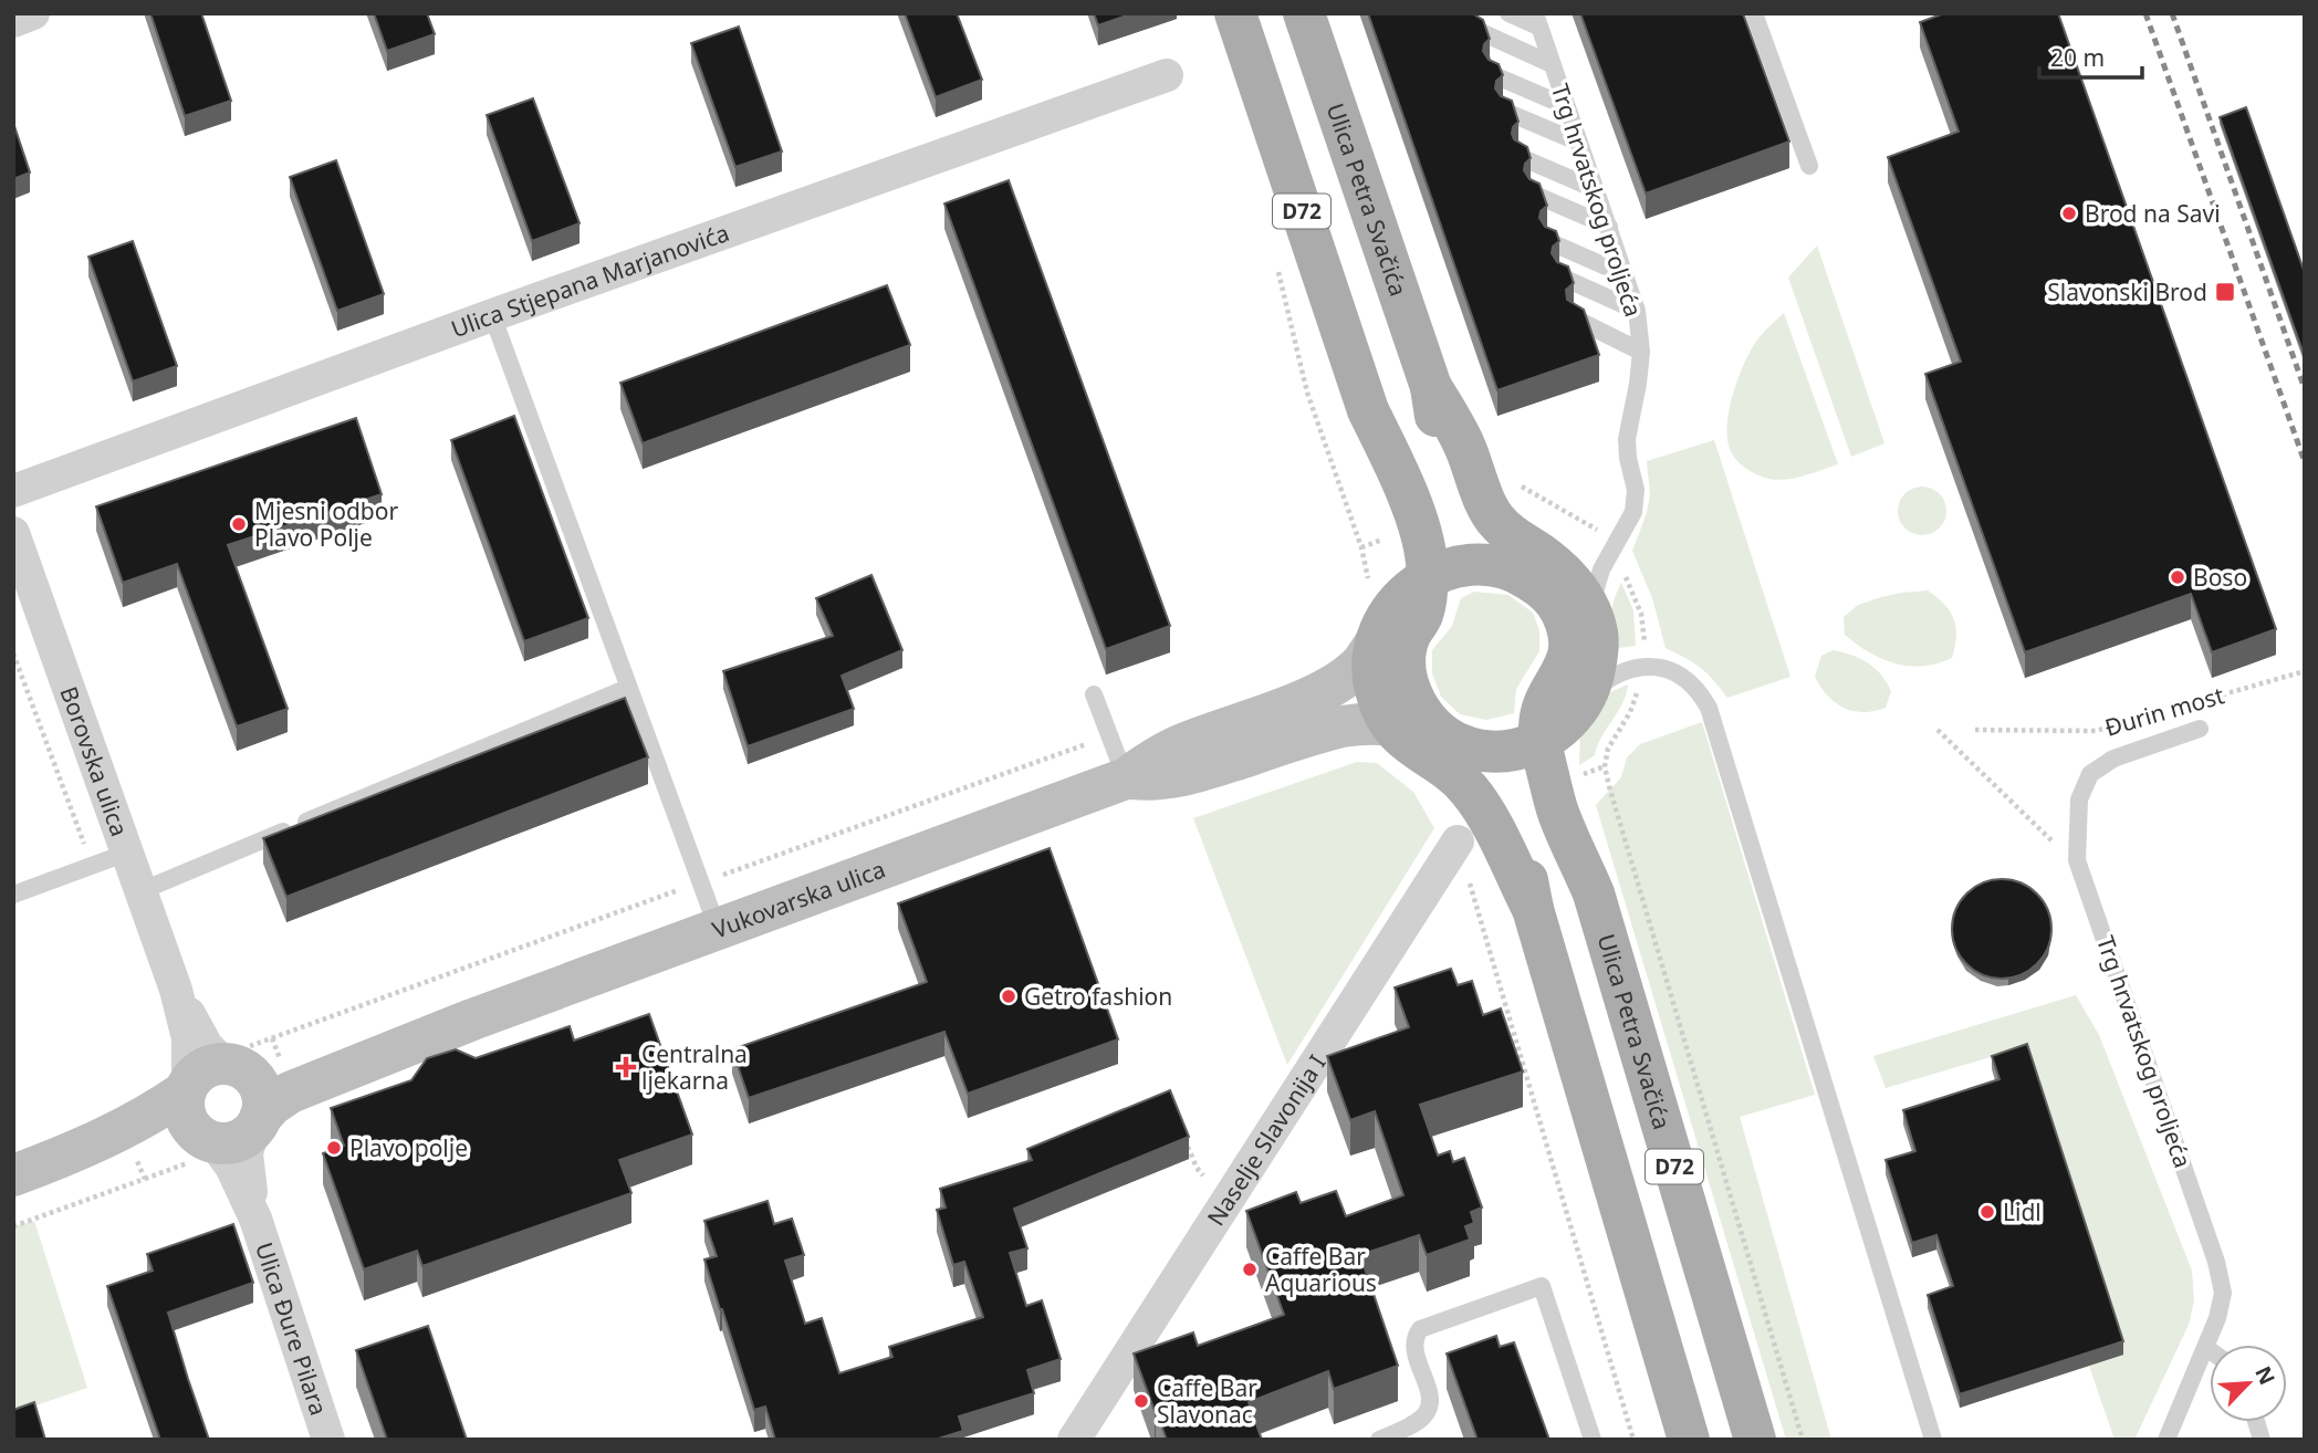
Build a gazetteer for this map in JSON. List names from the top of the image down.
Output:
{
  "streets": {
    "main road": ["Ulica Petra Svačića", "D72", "Vukovarska ulica"],
    "street": [
      "Ulica Stjepana Marjanovića",
      "Borovska ulica",
      "Naselje Slavonija I",
      "Ulica Đure Pilara"
    ],
    "lane": ["Trg hrvatskog proljeća"],
    "path": ["Đurin most"]
  },
  "crossings": [
    ["Ulica Petra Svačića", "D72"],
    ["Trg hrvatskog proljeća", "D72"],
    ["D72", "Vukovarska ulica"],
    ["Borovska ulica", "Vukovarska ulica"],
    ["Borovska ulica", "Ulica Đure Pilara"],
    ["Vukovarska ulica", "Ulica Đure Pilara"]
  ],
  "places": {
    "other": [
      "Brod na Savi",
      "Mjesni odbor Plavo Polje",
      "Boso",
      "Getro fashion",
      "Plavo polje",
      "Lidl",
      "Caffe Bar Aquarious",
      "Caffe Bar Slavonac"
    ],
    "transit": ["Slavonski Brod"],
    "health": ["Centralna ljekarna"]
  },
  "scale_bar": "20 m",
  "north": "top right"
}
